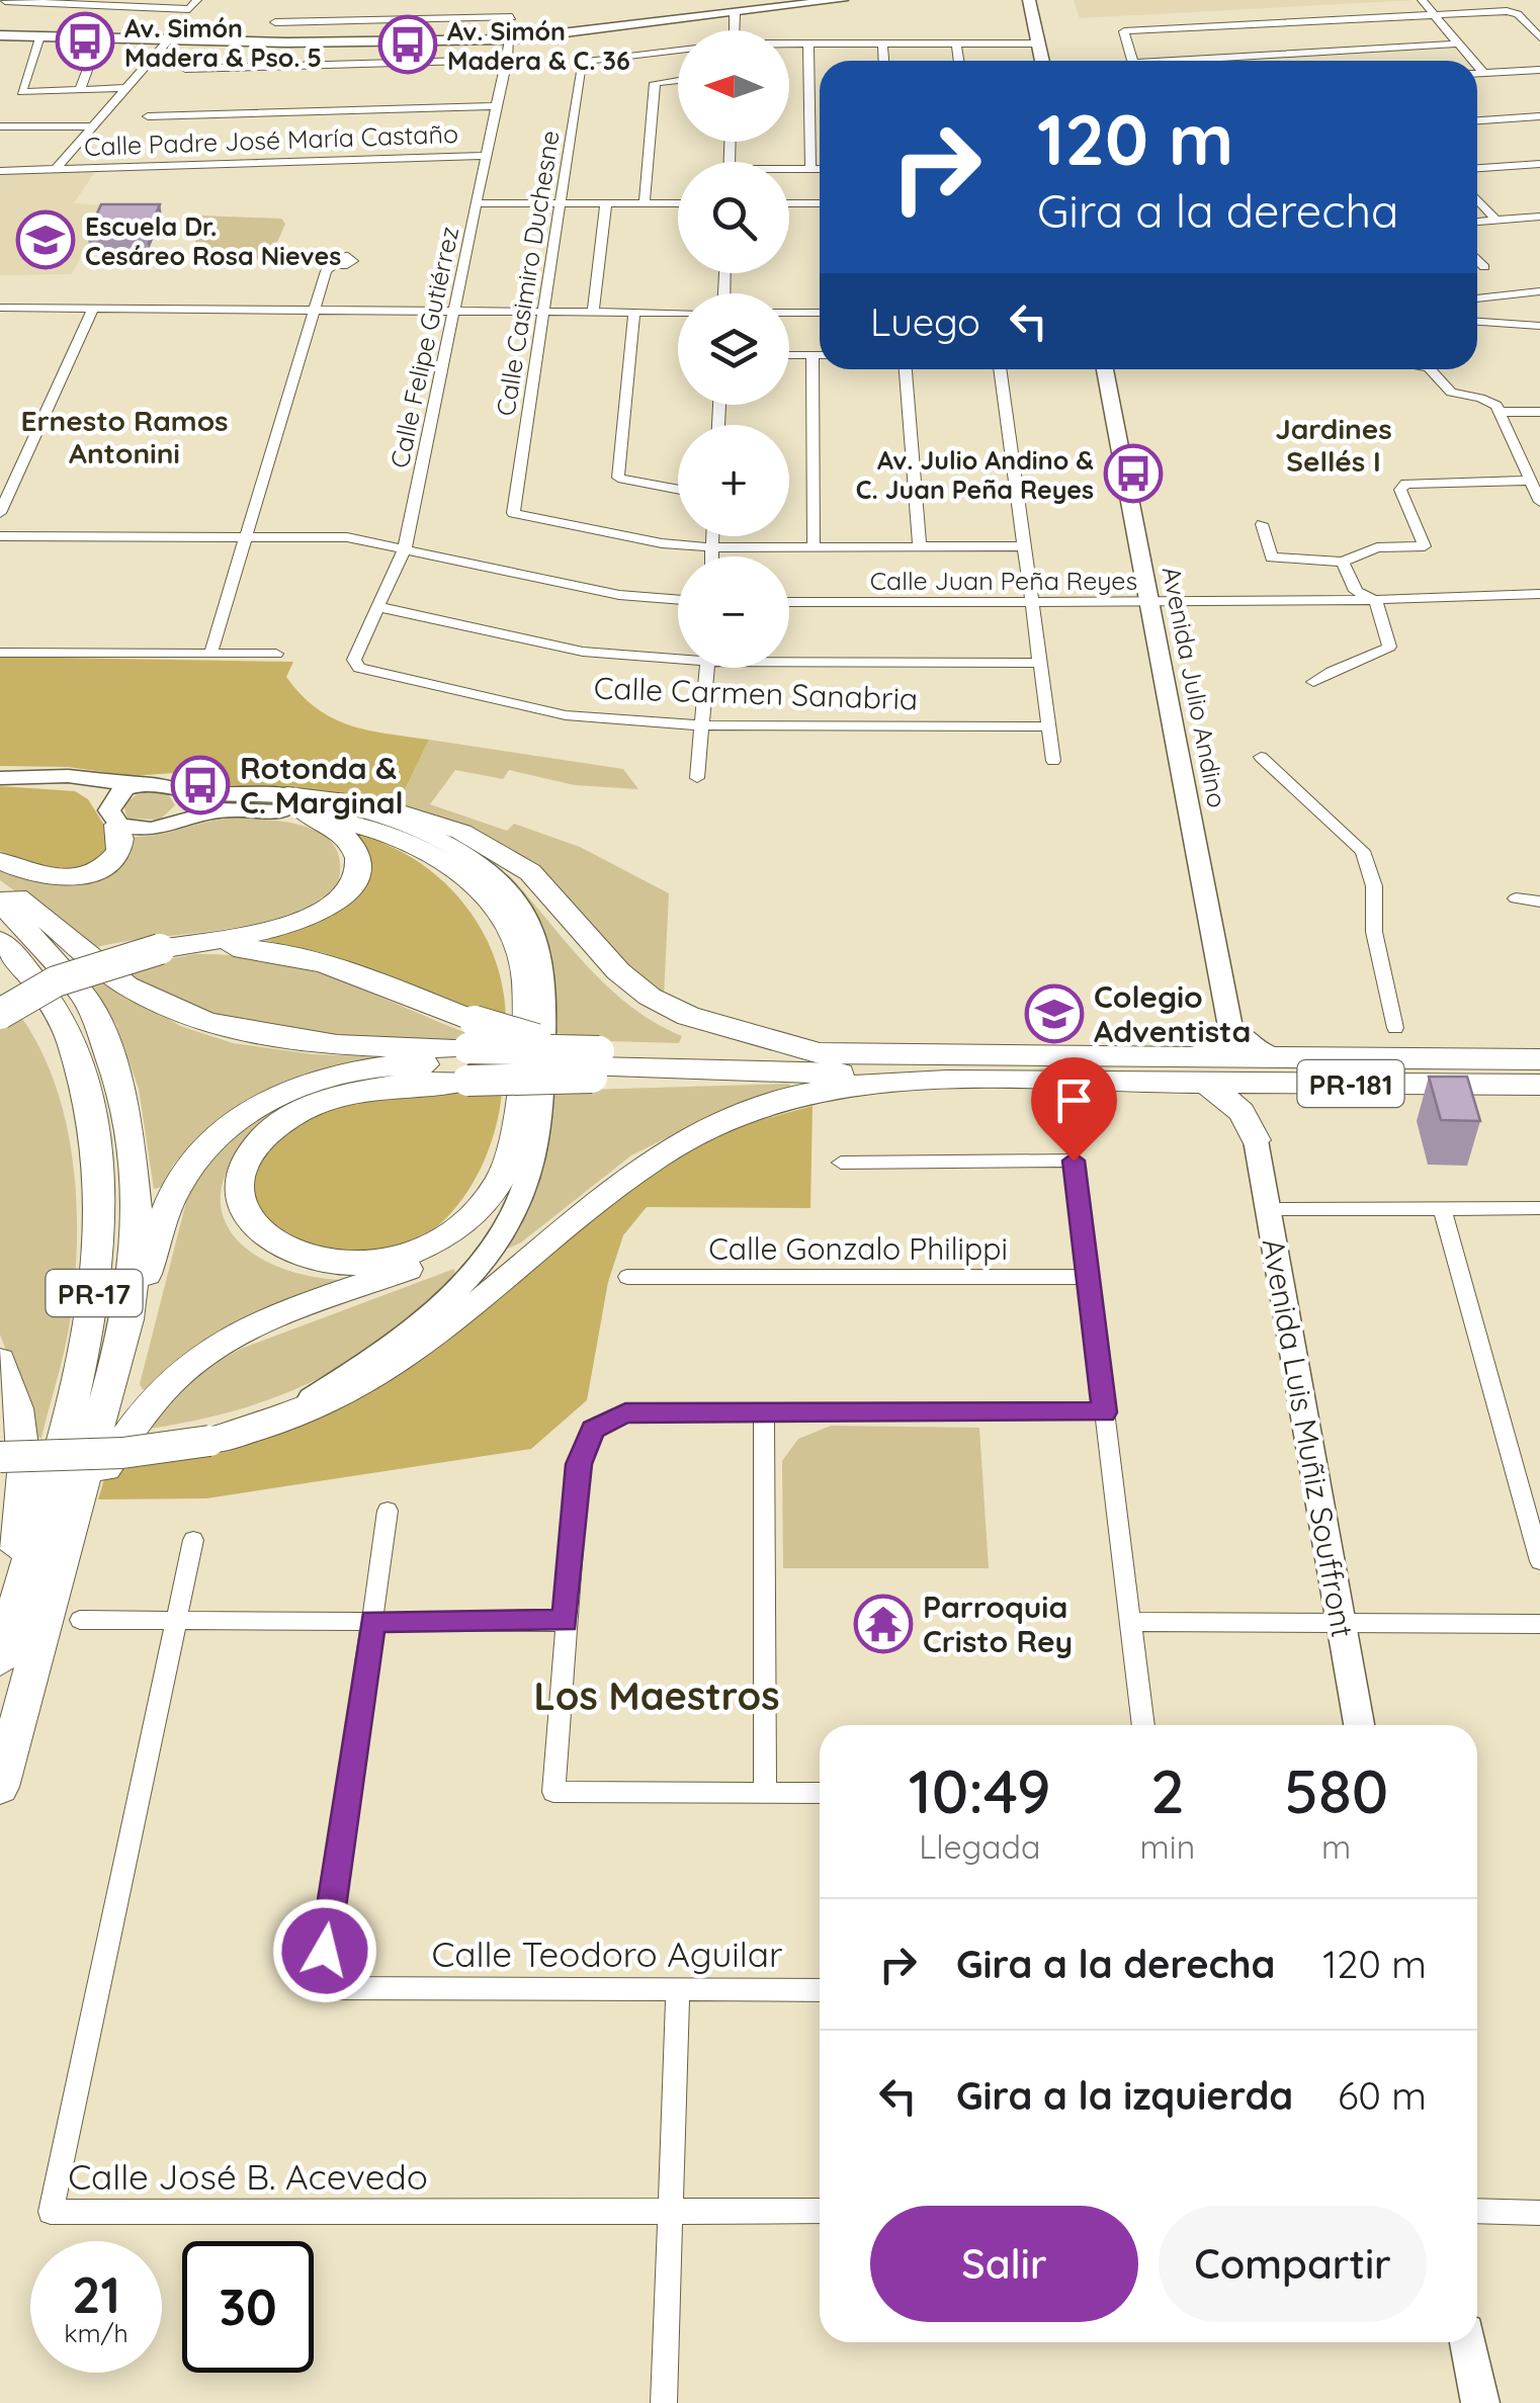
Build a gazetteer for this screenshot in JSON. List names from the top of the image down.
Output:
{
  "streets": {
    "highway": ["PR-181", "PR-17"],
    "street": [
      "Calle Padre José María Castaño",
      "Calle Casimiro Duchesne",
      "Calle Felipe Gutiérrez",
      "Calle Juan Peña Reyes",
      "Avenida Julio Andino",
      "Calle Carmen Sanabria",
      "Calle Gonzalo Philippi",
      "Avenida Luis Muñiz Souffront",
      "Calle Teodoro Aguilar",
      "Calle José B. Acevedo"
    ]
  },
  "crossings": [
    ["Calle Padre José María Castaño", "Calle Felipe Gutiérrez"],
    ["Calle Felipe Gutiérrez", "Calle Carmen Sanabria"],
    ["Calle Juan Peña Reyes", "Avenida Julio Andino"]
  ],
  "districts": ["Ernesto Ramos Antonini", "Jardines Sellés I", "Los Maestros"],
  "places": {
    "bus stop": [
      "Av. Simón Madera & Pso. 5",
      "Av. Simón Madera & C. 36",
      "Av. Julio Andino & C. Juan Peña Reyes",
      "Rotonda & C. Marginal"
    ],
    "school or university": ["Escuela Dr. Cesáreo Rosa Nieves", "Colegio Adventista"],
    "temple": ["Parroquia Cristo Rey"]
  },
  "north": "left",
  "page": {
    "map_buttons": ["+", "−"],
    "turn": ["120 m", "Gira a la derecha"],
    "then": "Luego",
    "eta": [
      "10:49",
      "Llegada",
      "2",
      "min",
      "580",
      "m"
    ],
    "list": [
      {
        "name": "Gira a la derecha",
        "value": "120 m"
      },
      {
        "name": "Gira a la izquierda",
        "value": "60 m"
      }
    ],
    "buttons": ["Salir", "Compartir"],
    "speed": "21 km/h",
    "limit": "30"
  }
}
